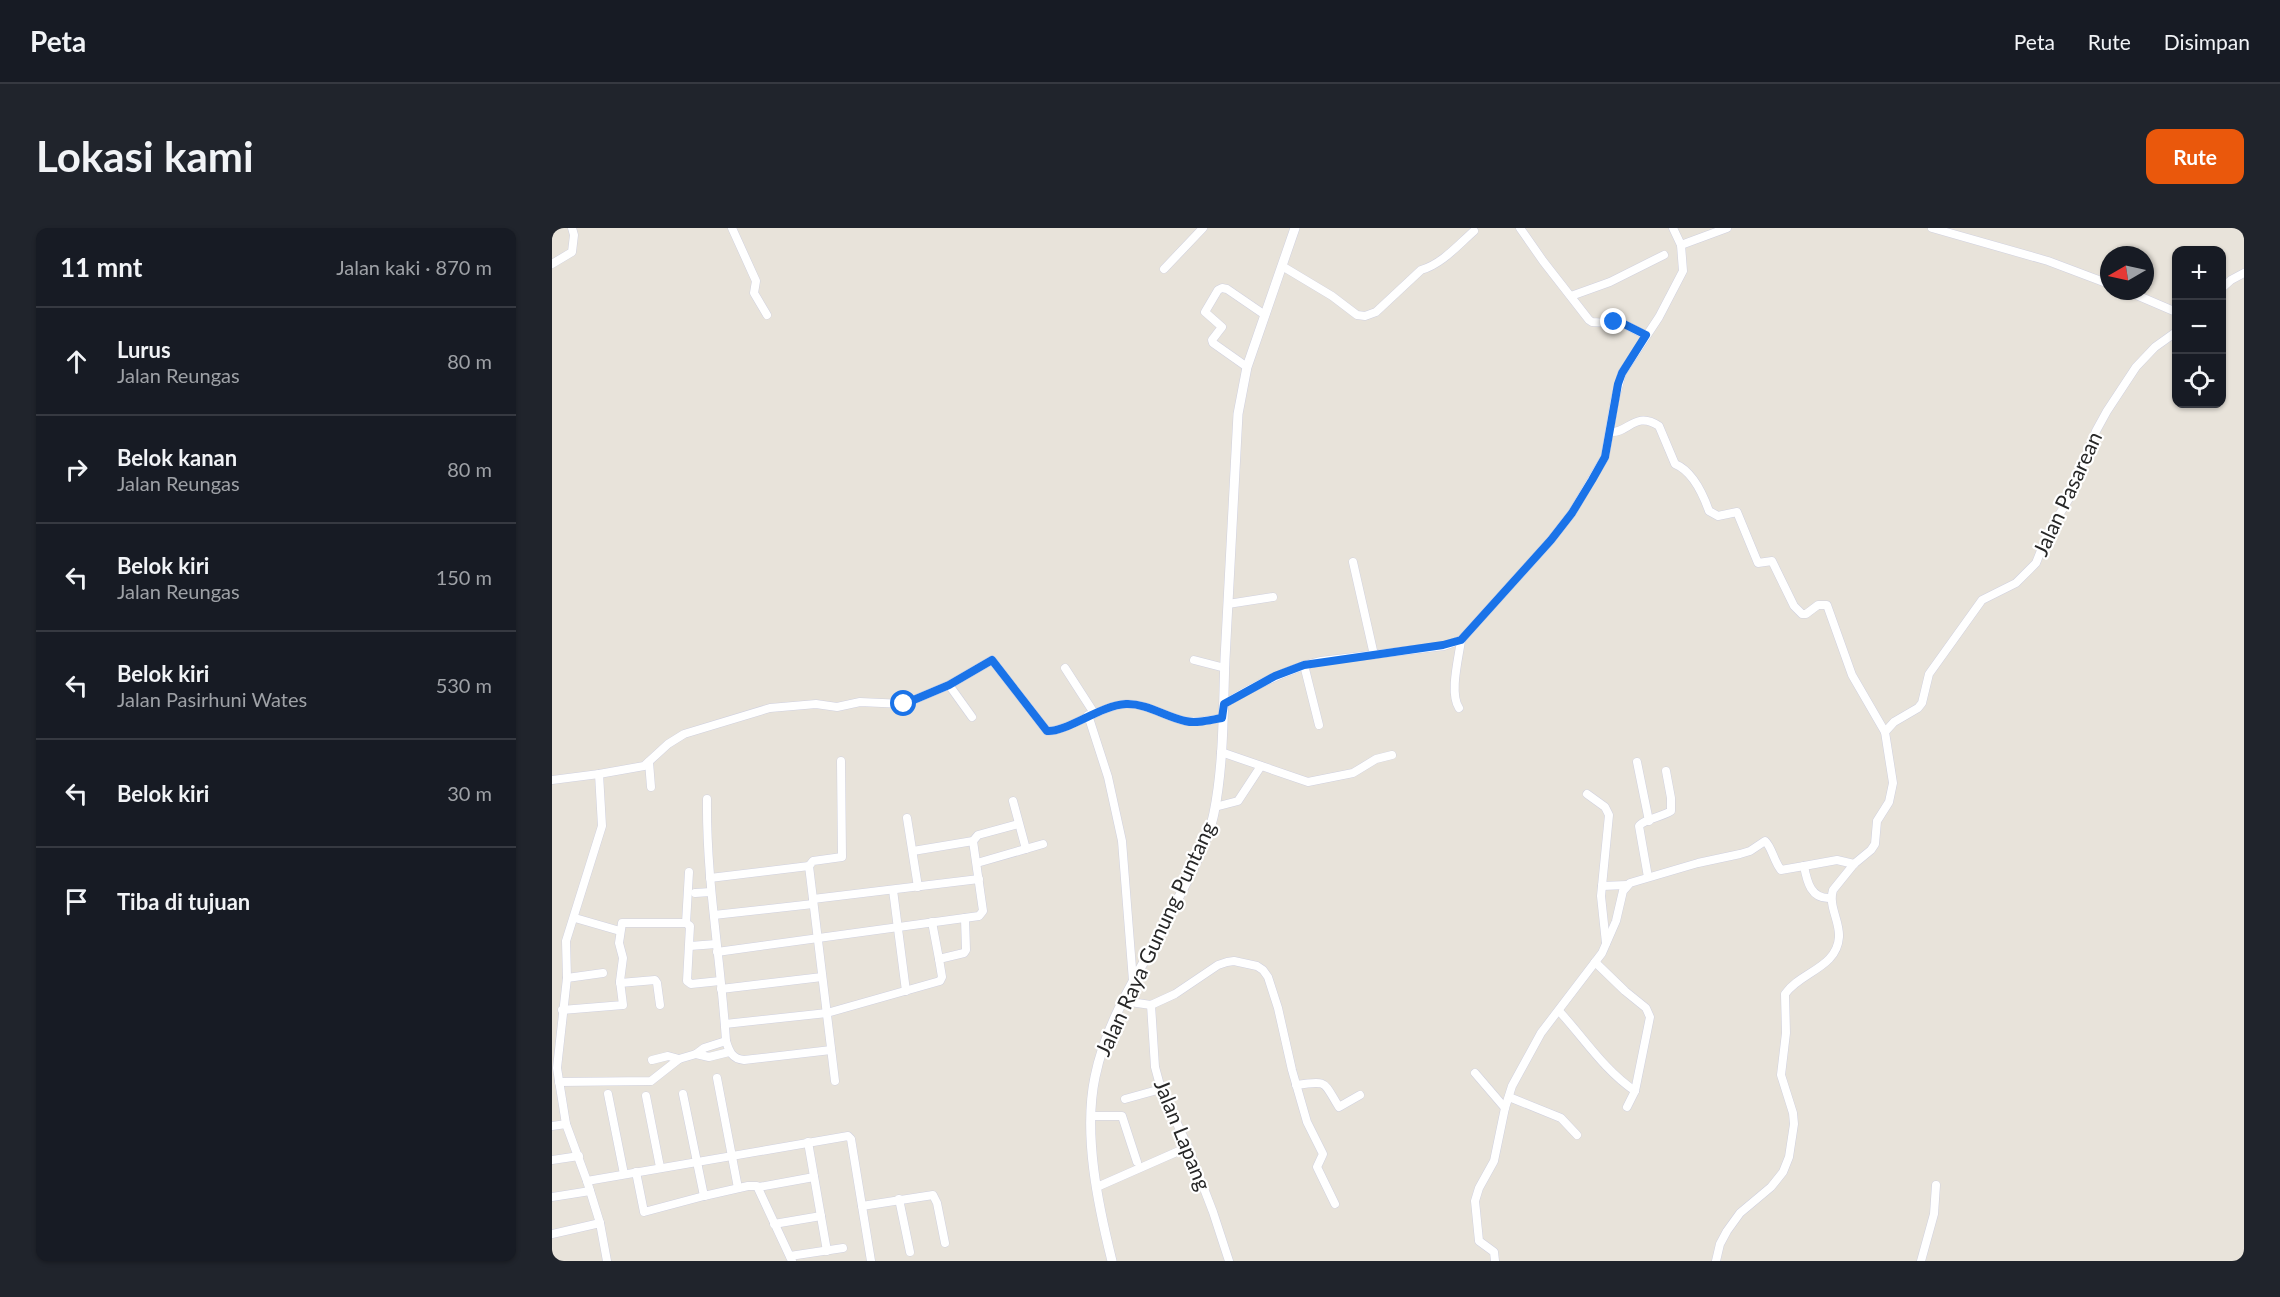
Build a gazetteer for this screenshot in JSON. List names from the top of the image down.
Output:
{
  "streets": {
    "street": ["Jalan Pasarean", "Jalan Raya Gunung Puntang", "Jalan Lapang"]
  },
  "north": "left",
  "page": {
    "header": "Peta",
    "nav": ["Peta", "Rute", "Disimpan"],
    "buttons": "Rute",
    "title": "Lokasi kami",
    "heading": ["11 mnt", "Jalan kaki · 870 m"],
    "map_buttons": ["+", "−"],
    "list": [
      ["Lurus", "Jalan Reungas", "80 m"],
      ["Belok kanan", "Jalan Reungas", "80 m"],
      ["Belok kiri", "Jalan Reungas", "150 m"],
      ["Belok kiri", "Jalan Pasirhuni Wates", "530 m"],
      ["Belok kiri", "30 m"],
      "Tiba di tujuan"
    ]
  }
}
